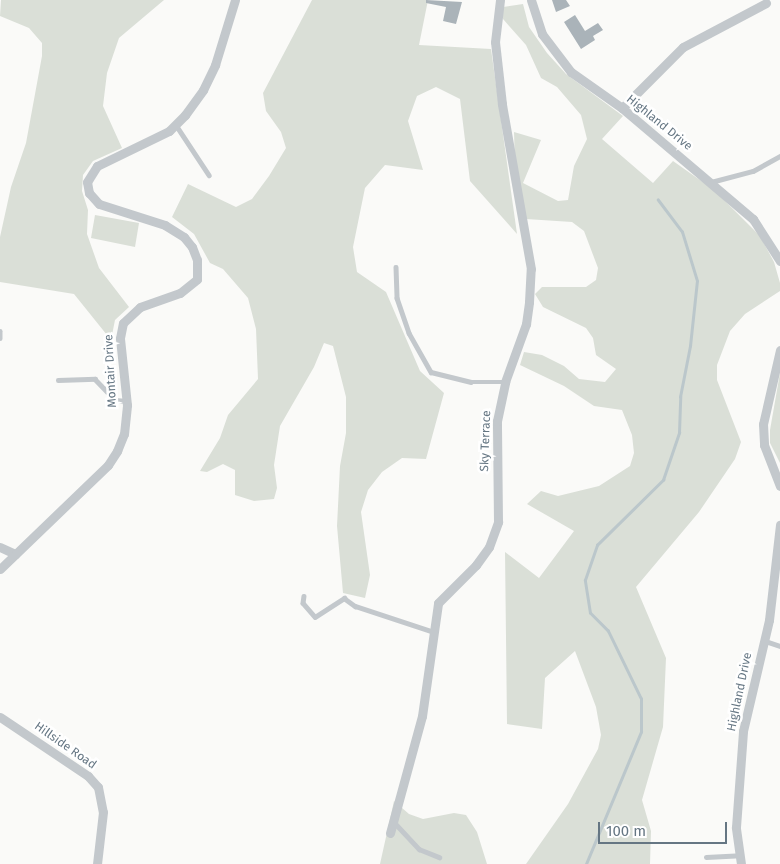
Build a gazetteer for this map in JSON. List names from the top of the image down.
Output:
{
  "streets": {
    "street": [
      "Highland Drive",
      "Montair Drive",
      "Sky Terrace",
      "Hillside Road"
    ]
  },
  "scale_bar": "100 m"
}
